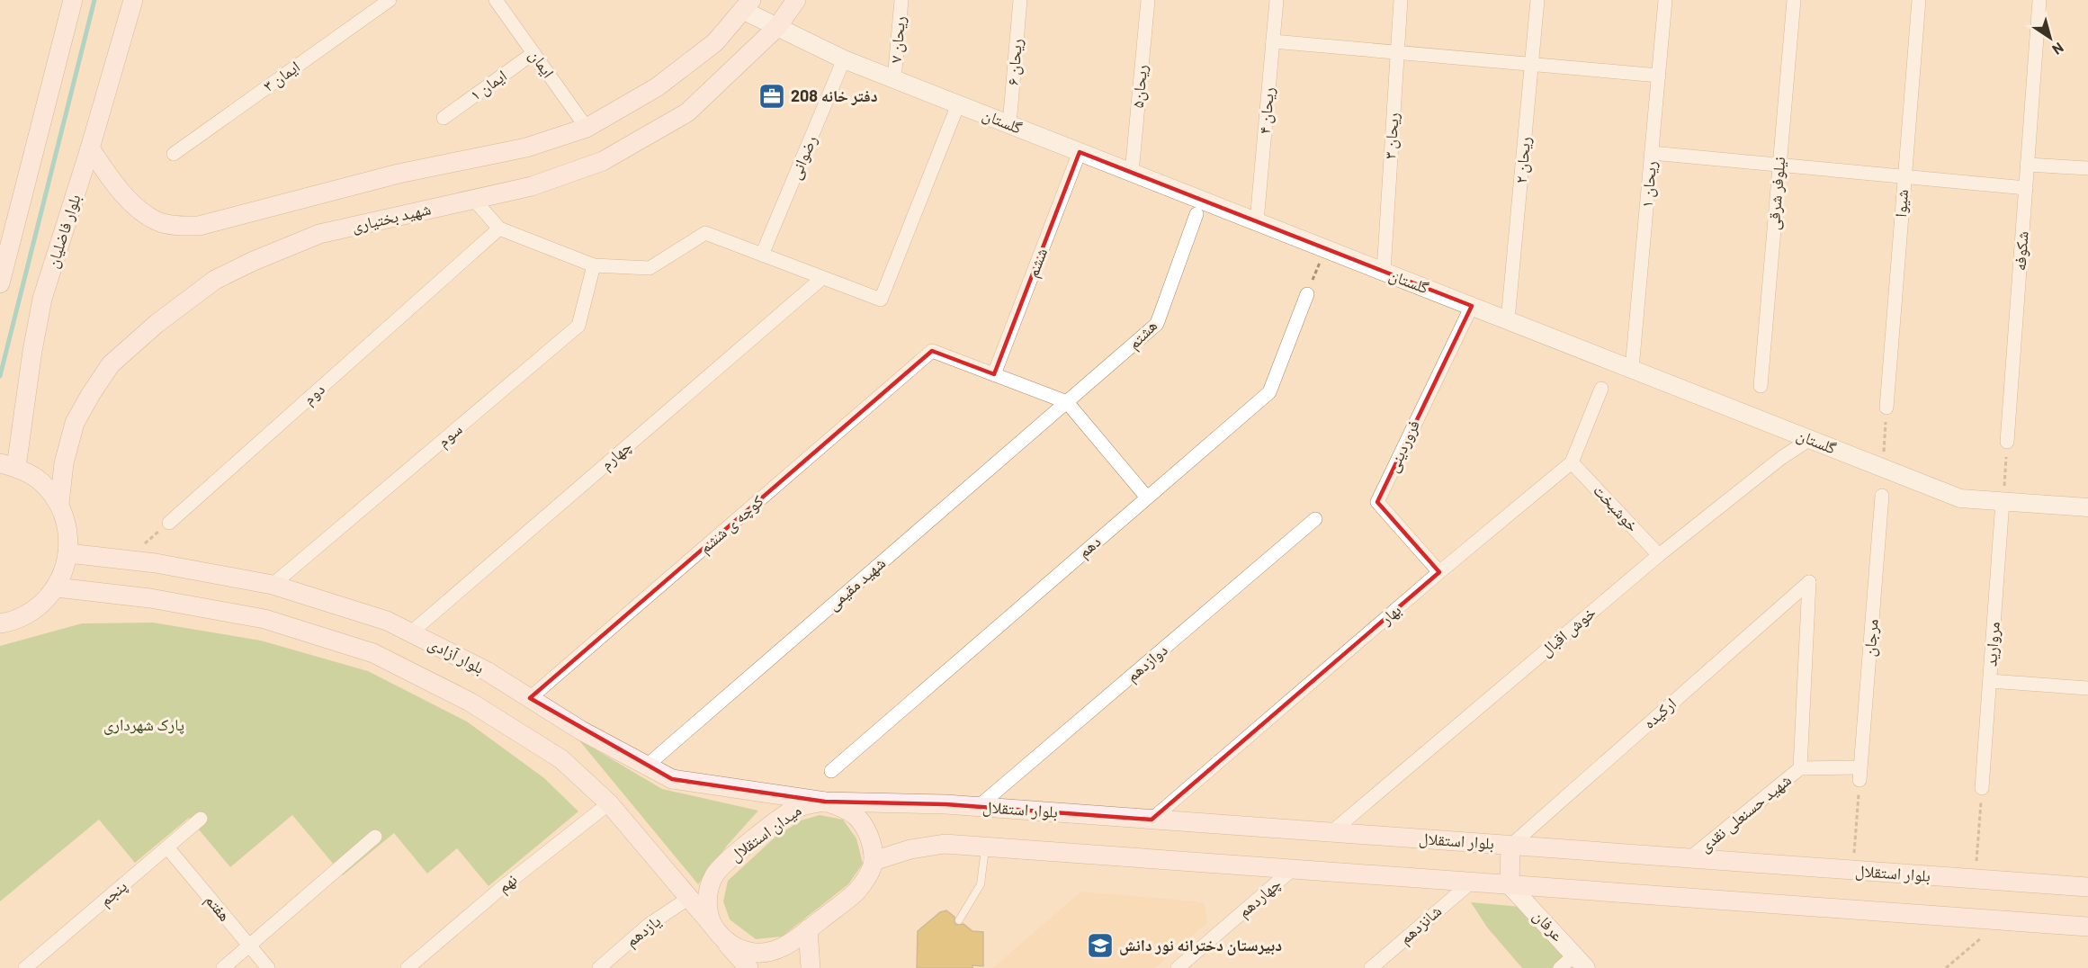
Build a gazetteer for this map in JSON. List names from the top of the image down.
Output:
{
  "streets": {
    "main road": [
      "شهید بختیاری",
      "بلوار فاضلیان",
      "بلوار آزادی",
      "بلوار استقلال",
      "میدان استقلال"
    ],
    "street": [
      "ریحان ۷",
      "ریحان ۶",
      "ایمان",
      "ایمان ۳",
      "ایمان ۱",
      "ریحان۵",
      "ریحان ۴",
      "گلستان",
      "ریحان ۳",
      "رضوانی",
      "ریحان ۲",
      "ریحان ۱",
      "نیلوفر شرقی",
      "شیوا",
      "شکوفه",
      "ششم",
      "هشتم",
      "دوم",
      "سوم",
      "فروردینی",
      "چهارم",
      "خوشبخت",
      "کوچه ی ششم",
      "دهم",
      "شهید مقیمی",
      "بهار",
      "خوش اقبال",
      "مرجان",
      "مروارید",
      "دوازدهم",
      "ارکیده",
      "شهید حسنعلی نقدی",
      "نهم",
      "پنجم",
      "چهاردهم",
      "هفتم",
      "شانزدهم",
      "عرفان",
      "یازدهم"
    ]
  },
  "crossings": [
    ["ریحان ۷", "گلستان"],
    ["ریحان ۶", "گلستان"],
    ["ایمان", "ایمان ۱"],
    ["ریحان۵", "گلستان"],
    ["ریحان ۴", "گلستان"],
    ["گلستان", "ریحان ۳"],
    ["گلستان", "رضوانی"],
    ["گلستان", "ریحان ۲"],
    ["گلستان", "ریحان ۱"],
    ["گلستان", "شهید بختیاری"],
    ["گلستان", "ششم"],
    ["گلستان", "فروردینی"],
    ["گلستان", "خوش اقبال"],
    ["گلستان", "مروارید"],
    ["ششم", "کوچه ی ششم"],
    ["هشتم", "شهید مقیمی"],
    ["سوم", "بلوار آزادی"],
    ["فروردینی", "بهار"],
    ["چهارم", "بلوار آزادی"],
    ["خوشبخت", "بهار"],
    ["خوشبخت", "خوش اقبال"],
    ["کوچه ی ششم", "بلوار آزادی"],
    ["شهید مقیمی", "بلوار آزادی"],
    ["بهار", "بلوار استقلال"],
    ["خوش اقبال", "بلوار استقلال"],
    ["بلوار آزادی", "بلوار استقلال"],
    ["بلوار آزادی", "میدان استقلال"],
    ["دوازدهم", "بلوار استقلال"],
    ["ارکیده", "بلوار استقلال"],
    ["ارکیده", "شهید حسنعلی نقدی"],
    ["بلوار استقلال", "شهید حسنعلی نقدی"],
    ["بلوار استقلال", "میدان استقلال"],
    ["پنجم", "هفتم"]
  ],
  "parks": ["پارک شهرداری"],
  "places": {
    "office": ["دفتر خانه 208"],
    "school or university": ["دبیرستان دخترانه نور دانش"]
  },
  "north": "bottom right"
}
